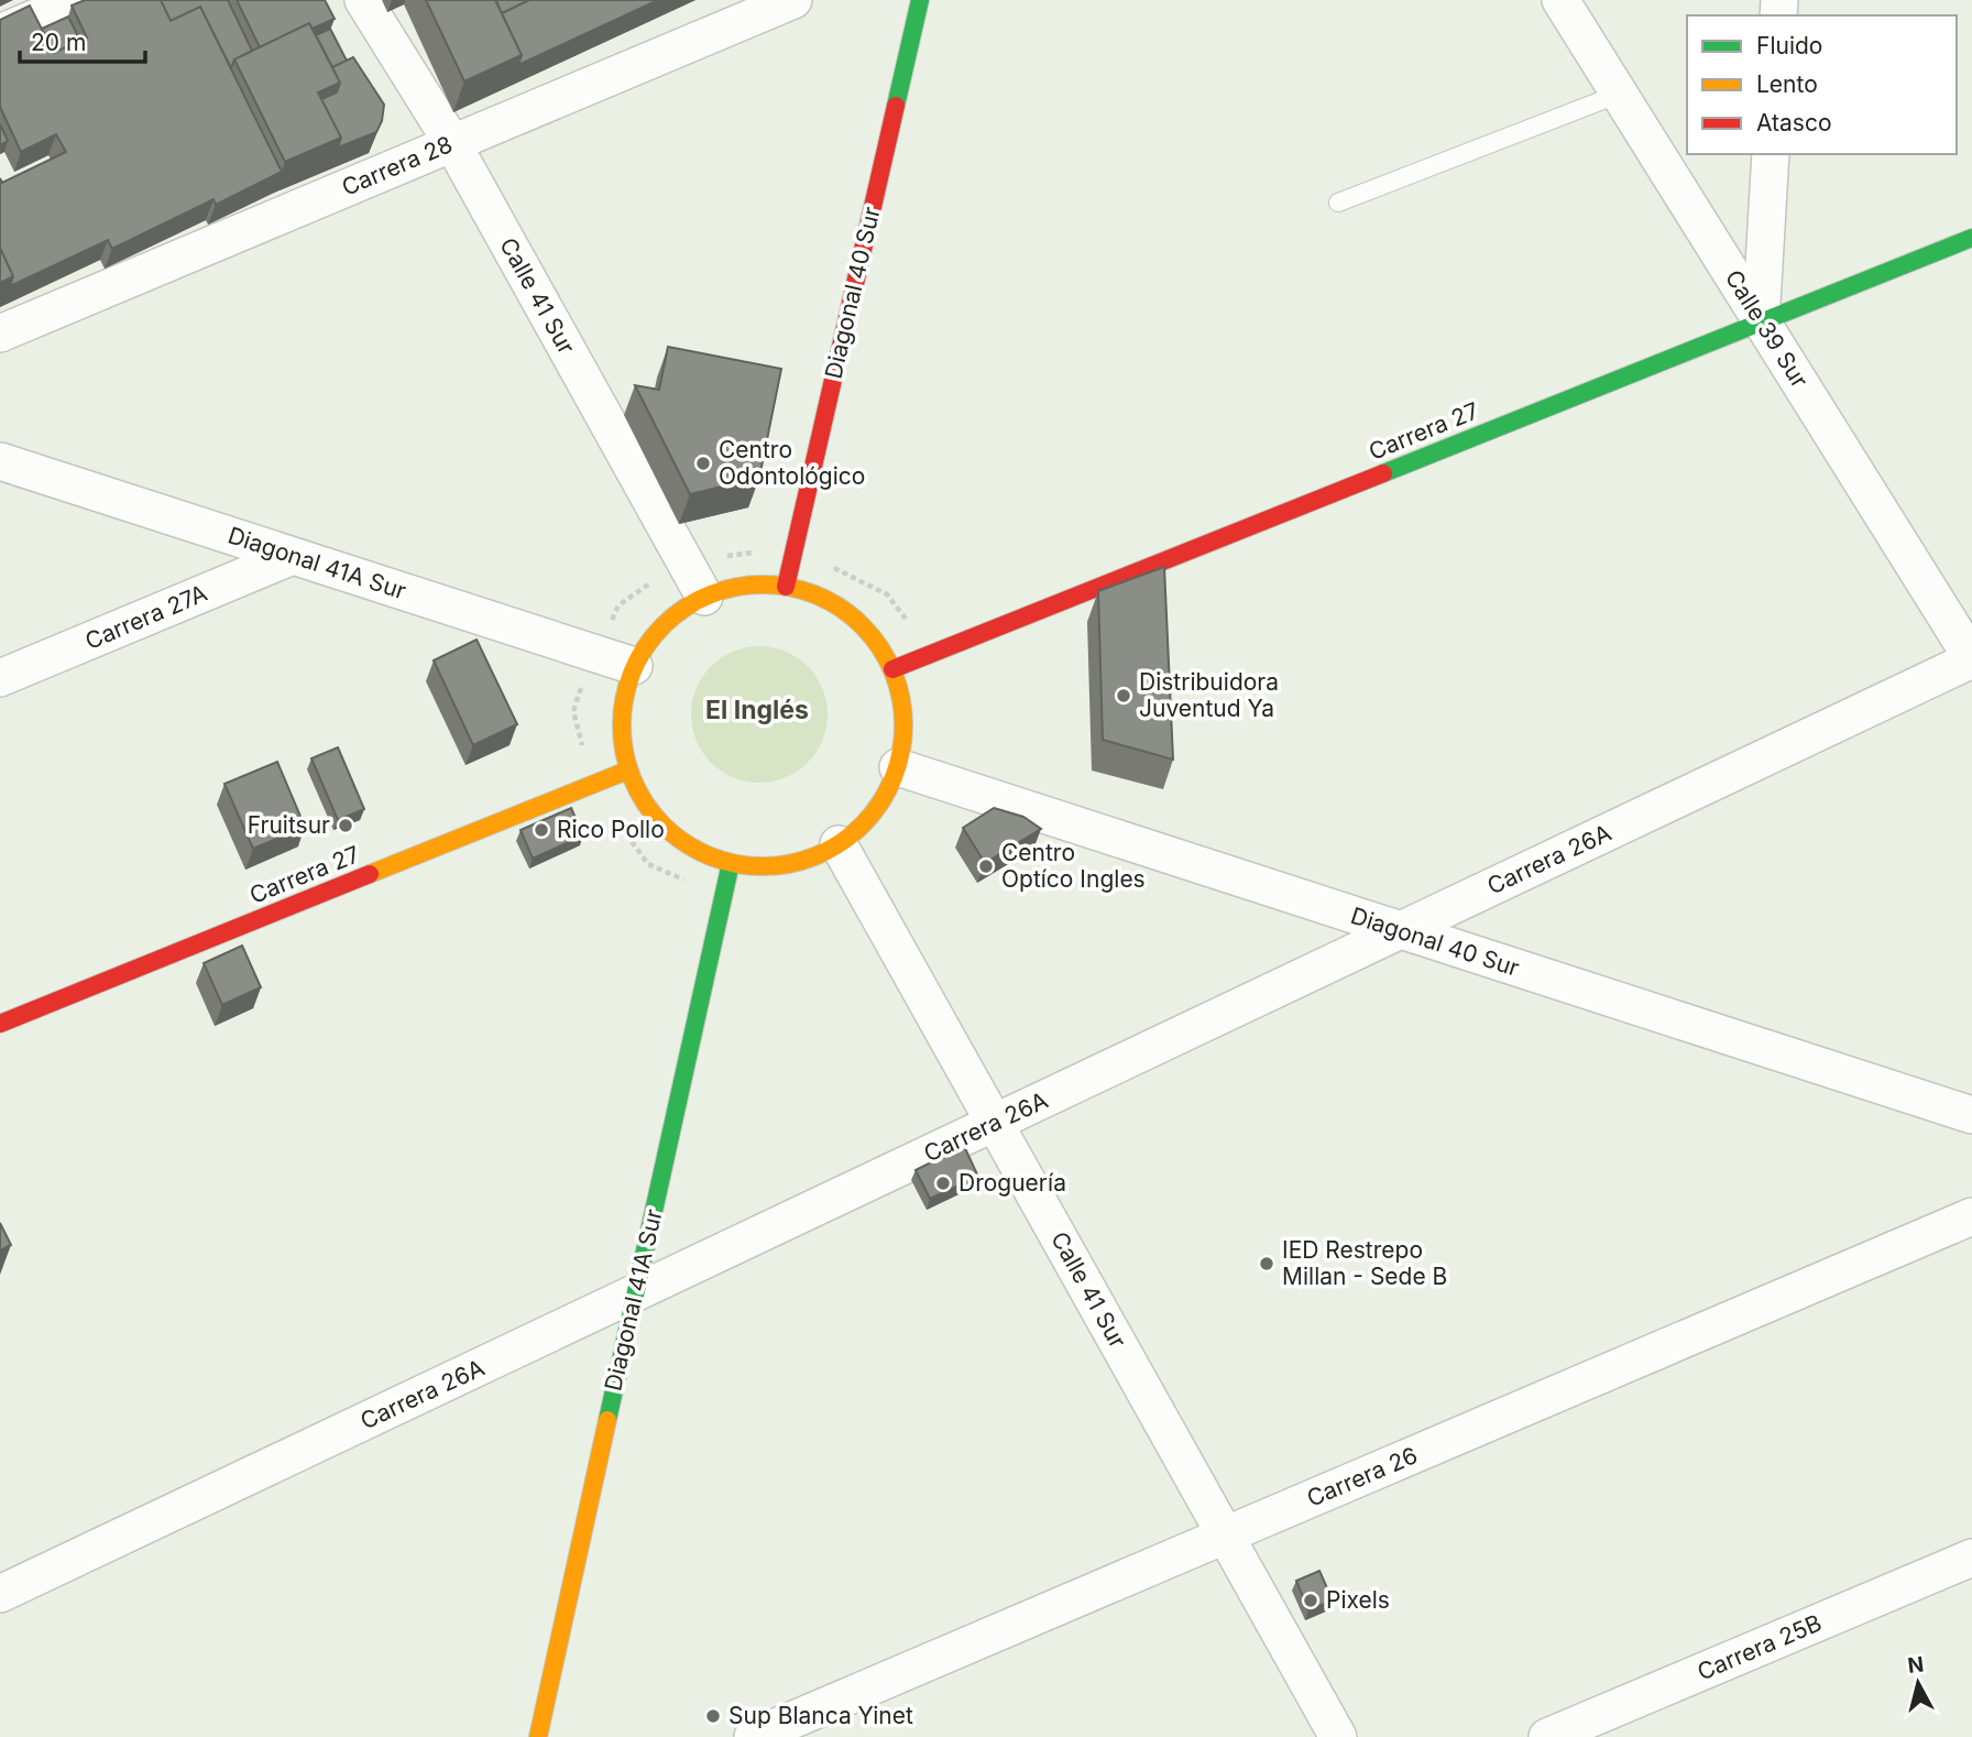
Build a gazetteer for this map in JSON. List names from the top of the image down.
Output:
{
  "streets": {
    "street": [
      "Carrera 28",
      "Diagonal 40 Sur",
      "Calle 41 Sur",
      "Calle 39 Sur",
      "Carrera 27",
      "Diagonal 41A Sur",
      "Carrera 27A",
      "Carrera 26A",
      "Carrera 26",
      "Carrera 25B"
    ]
  },
  "crossings": [
    ["Carrera 28", "Calle 41 Sur"],
    ["Diagonal 40 Sur", "Carrera 26A"],
    ["Calle 41 Sur", "Carrera 26A"],
    ["Calle 41 Sur", "Carrera 26"],
    ["Calle 39 Sur", "Carrera 27"],
    ["Calle 39 Sur", "Carrera 26A"],
    ["Diagonal 41A Sur", "Carrera 27A"],
    ["Diagonal 41A Sur", "Carrera 26A"]
  ],
  "districts": ["El Inglés"],
  "places": [
    "Centro Odontológico",
    "Distribuidora Juventud Ya",
    "Fruitsur",
    "Rico Pollo",
    "Centro Optíco Ingles",
    "Droguería",
    "IED Restrepo Millan - Sede B",
    "Pixels",
    "Sup Blanca Yinet"
  ],
  "legend": ["Fluido", "Lento", "Atasco"],
  "scale_bar": "20 m",
  "north": "top"
}
